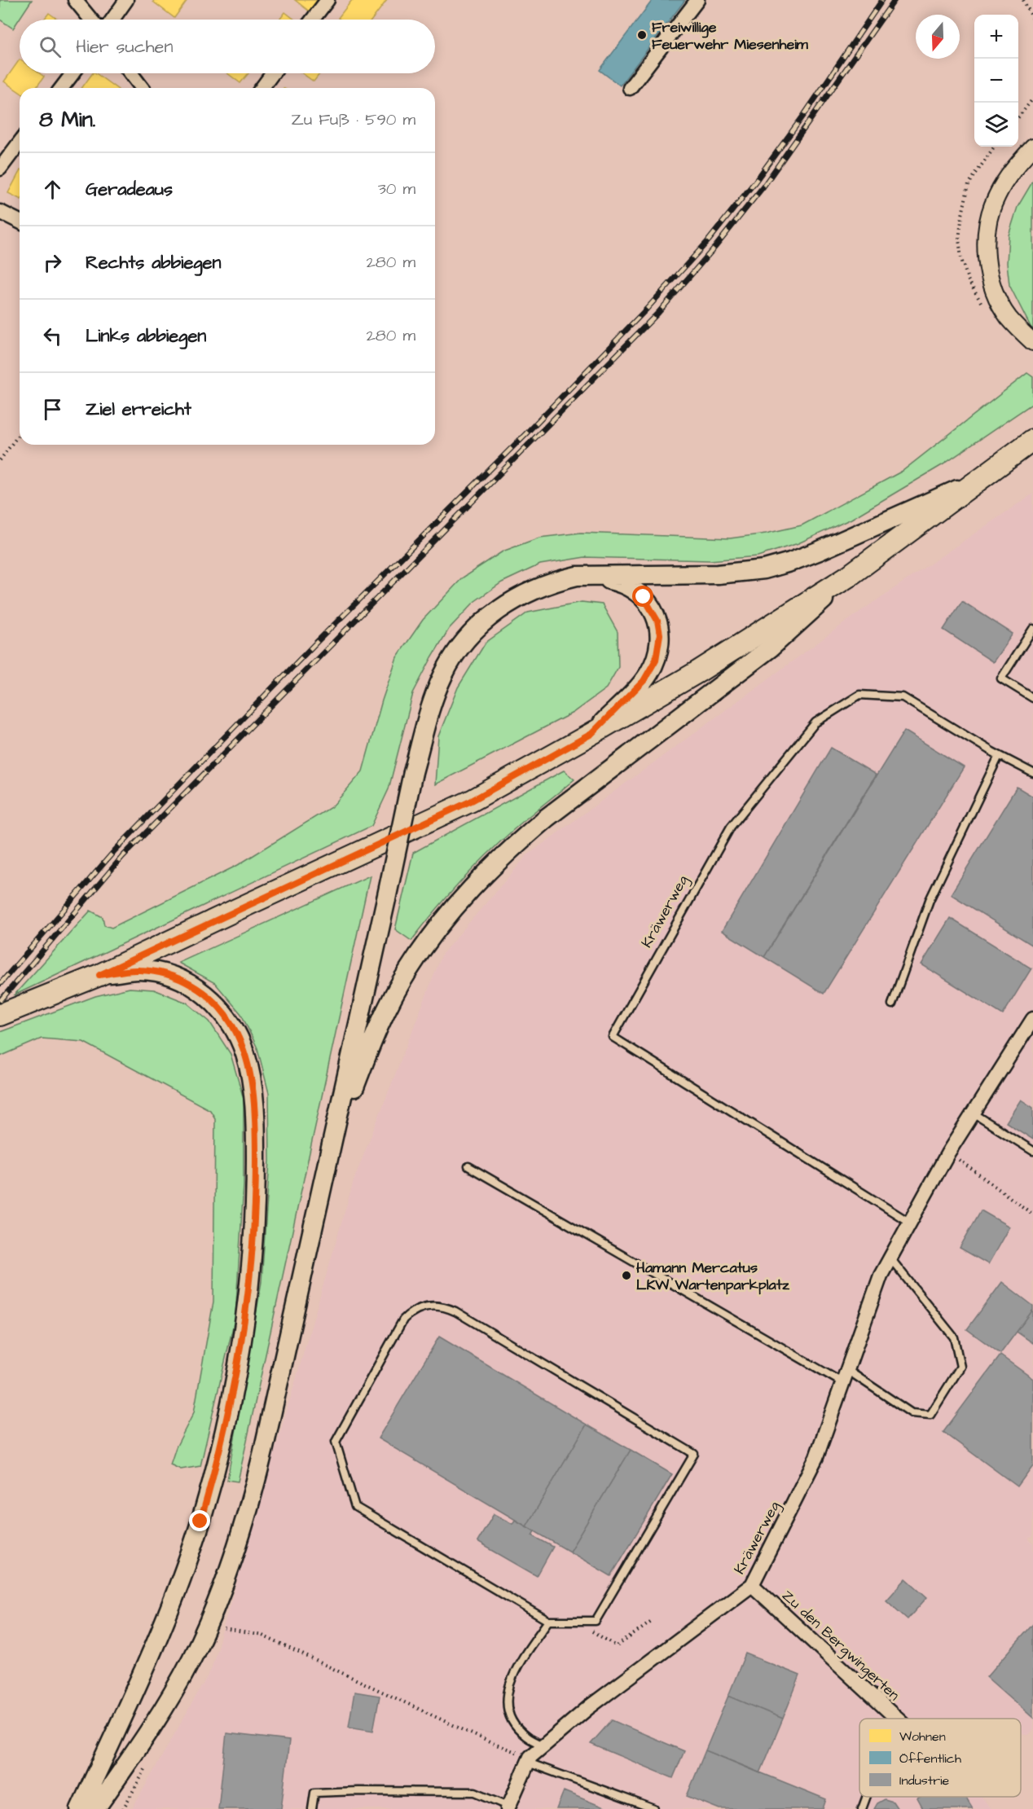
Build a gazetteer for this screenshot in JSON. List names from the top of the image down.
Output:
{
  "streets": {
    "street": ["Kräwerweg", "Zu den Bergwingerten"]
  },
  "crossings": [
    ["Kräwerweg", "Zu den Bergwingerten"]
  ],
  "places": ["Freiwillige Feuerwehr Miesenheim", "Hamann Mercatus LKW Wartenparkplatz"],
  "legend": ["Wohnen", "Öffentlich", "Industrie"],
  "north": "bottom",
  "page": {
    "map_buttons": ["+", "−"],
    "search": "Hier suchen",
    "heading": ["8 Min.", "Zu Fuß · 590 m"],
    "list": [
      ["Geradeaus", "30 m"],
      ["Rechts abbiegen", "280 m"],
      ["Links abbiegen", "280 m"],
      "Ziel erreicht"
    ]
  }
}
